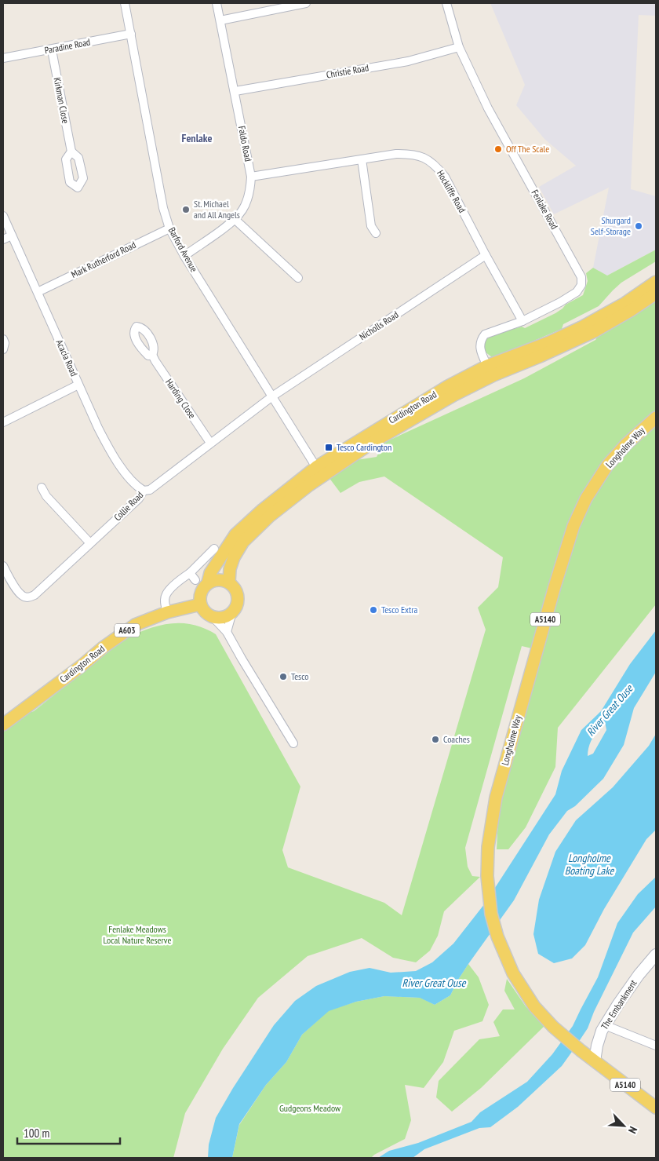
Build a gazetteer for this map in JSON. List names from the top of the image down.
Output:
{
  "streets": {
    "main road": [
      "Cardington Road",
      "Longholme Way",
      "A5140",
      "A603"
    ],
    "street": [
      "Paradine Road",
      "Christie Road",
      "Kirkman Close",
      "Faldo Road",
      "Hockliffe Road",
      "Fenlake Road",
      "Barford Avenue",
      "Mark Rutherford Road",
      "Nicholls Road",
      "Acacia Road",
      "Harding Close",
      "Collie Road",
      "The Embankment"
    ]
  },
  "crossings": [
    ["Paradine Road", "Kirkman Close"],
    ["Paradine Road", "Barford Avenue"],
    ["Christie Road", "Faldo Road"],
    ["Christie Road", "Fenlake Road"],
    ["Faldo Road", "Hockliffe Road"],
    ["Faldo Road", "Barford Avenue"],
    ["Hockliffe Road", "Fenlake Road"],
    ["Hockliffe Road", "Nicholls Road"],
    ["Fenlake Road", "Cardington Road"],
    ["Barford Avenue", "Mark Rutherford Road"],
    ["Barford Avenue", "Nicholls Road"],
    ["Barford Avenue", "Cardington Road"],
    ["Barford Avenue", "Collie Road"],
    ["Mark Rutherford Road", "Acacia Road"],
    ["Nicholls Road", "Collie Road"],
    ["Acacia Road", "Collie Road"],
    ["Harding Close", "Collie Road"],
    ["Longholme Way", "A5140"],
    ["Longholme Way", "The Embankment"],
    ["A5140", "The Embankment"]
  ],
  "districts": ["Fenlake"],
  "water": ["River Great Ouse", "Longholme Boating Lake"],
  "parks": ["Fenlake Meadows Local Nature Reserve", "Gudgeons Meadow"],
  "places": {
    "other": [
      "Off The Scale",
      "St. Michael and All Angels",
      "Shurgard Self-Storage",
      "Tesco Extra",
      "Tesco",
      "Coaches"
    ],
    "transit": ["Tesco Cardington"]
  },
  "scale_bar": "100 m",
  "north": "bottom right"
}
